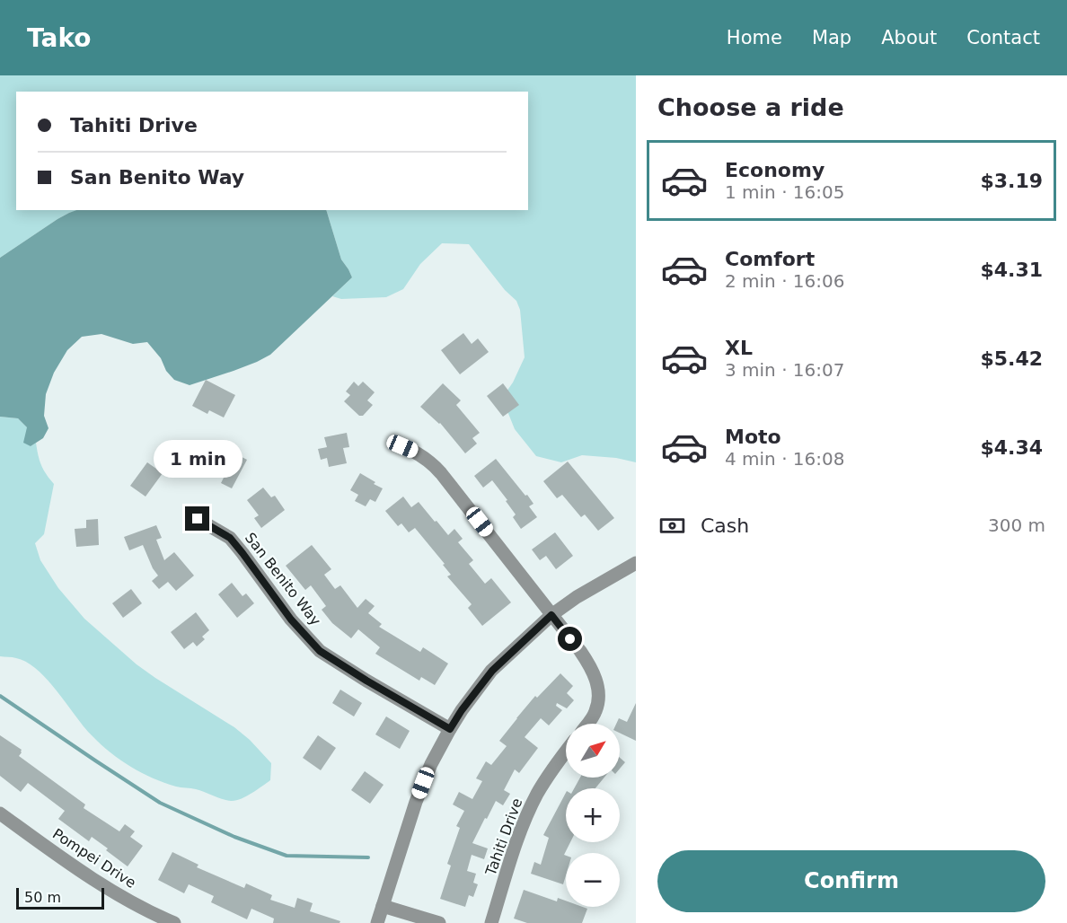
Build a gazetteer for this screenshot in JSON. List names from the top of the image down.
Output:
{
  "streets": {
    "street": ["San Benito Way", "Tahiti Drive", "Pompei Drive"]
  },
  "scale_bar": "50 m",
  "north": "top right",
  "page": {
    "header": "Tako",
    "nav": [
      "Home",
      "Map",
      "About",
      "Contact"
    ],
    "heading": "Choose a ride",
    "banner": ["Tahiti Drive", "San Benito Way"],
    "list": [
      {
        "name": "Economy",
        "note": "1 min · 16:05",
        "value": "$3.19"
      },
      {
        "name": "Comfort",
        "note": "2 min · 16:06",
        "value": "$4.31"
      },
      {
        "name": "XL",
        "note": "3 min · 16:07",
        "value": "$5.42"
      },
      {
        "name": "Moto",
        "note": "4 min · 16:08",
        "value": "$4.34"
      }
    ],
    "bubble": "1 min",
    "pay": ["Cash", "300 m"],
    "map_buttons": ["+", "−"],
    "buttons": "Confirm",
    "scale": "50 m"
  }
}
